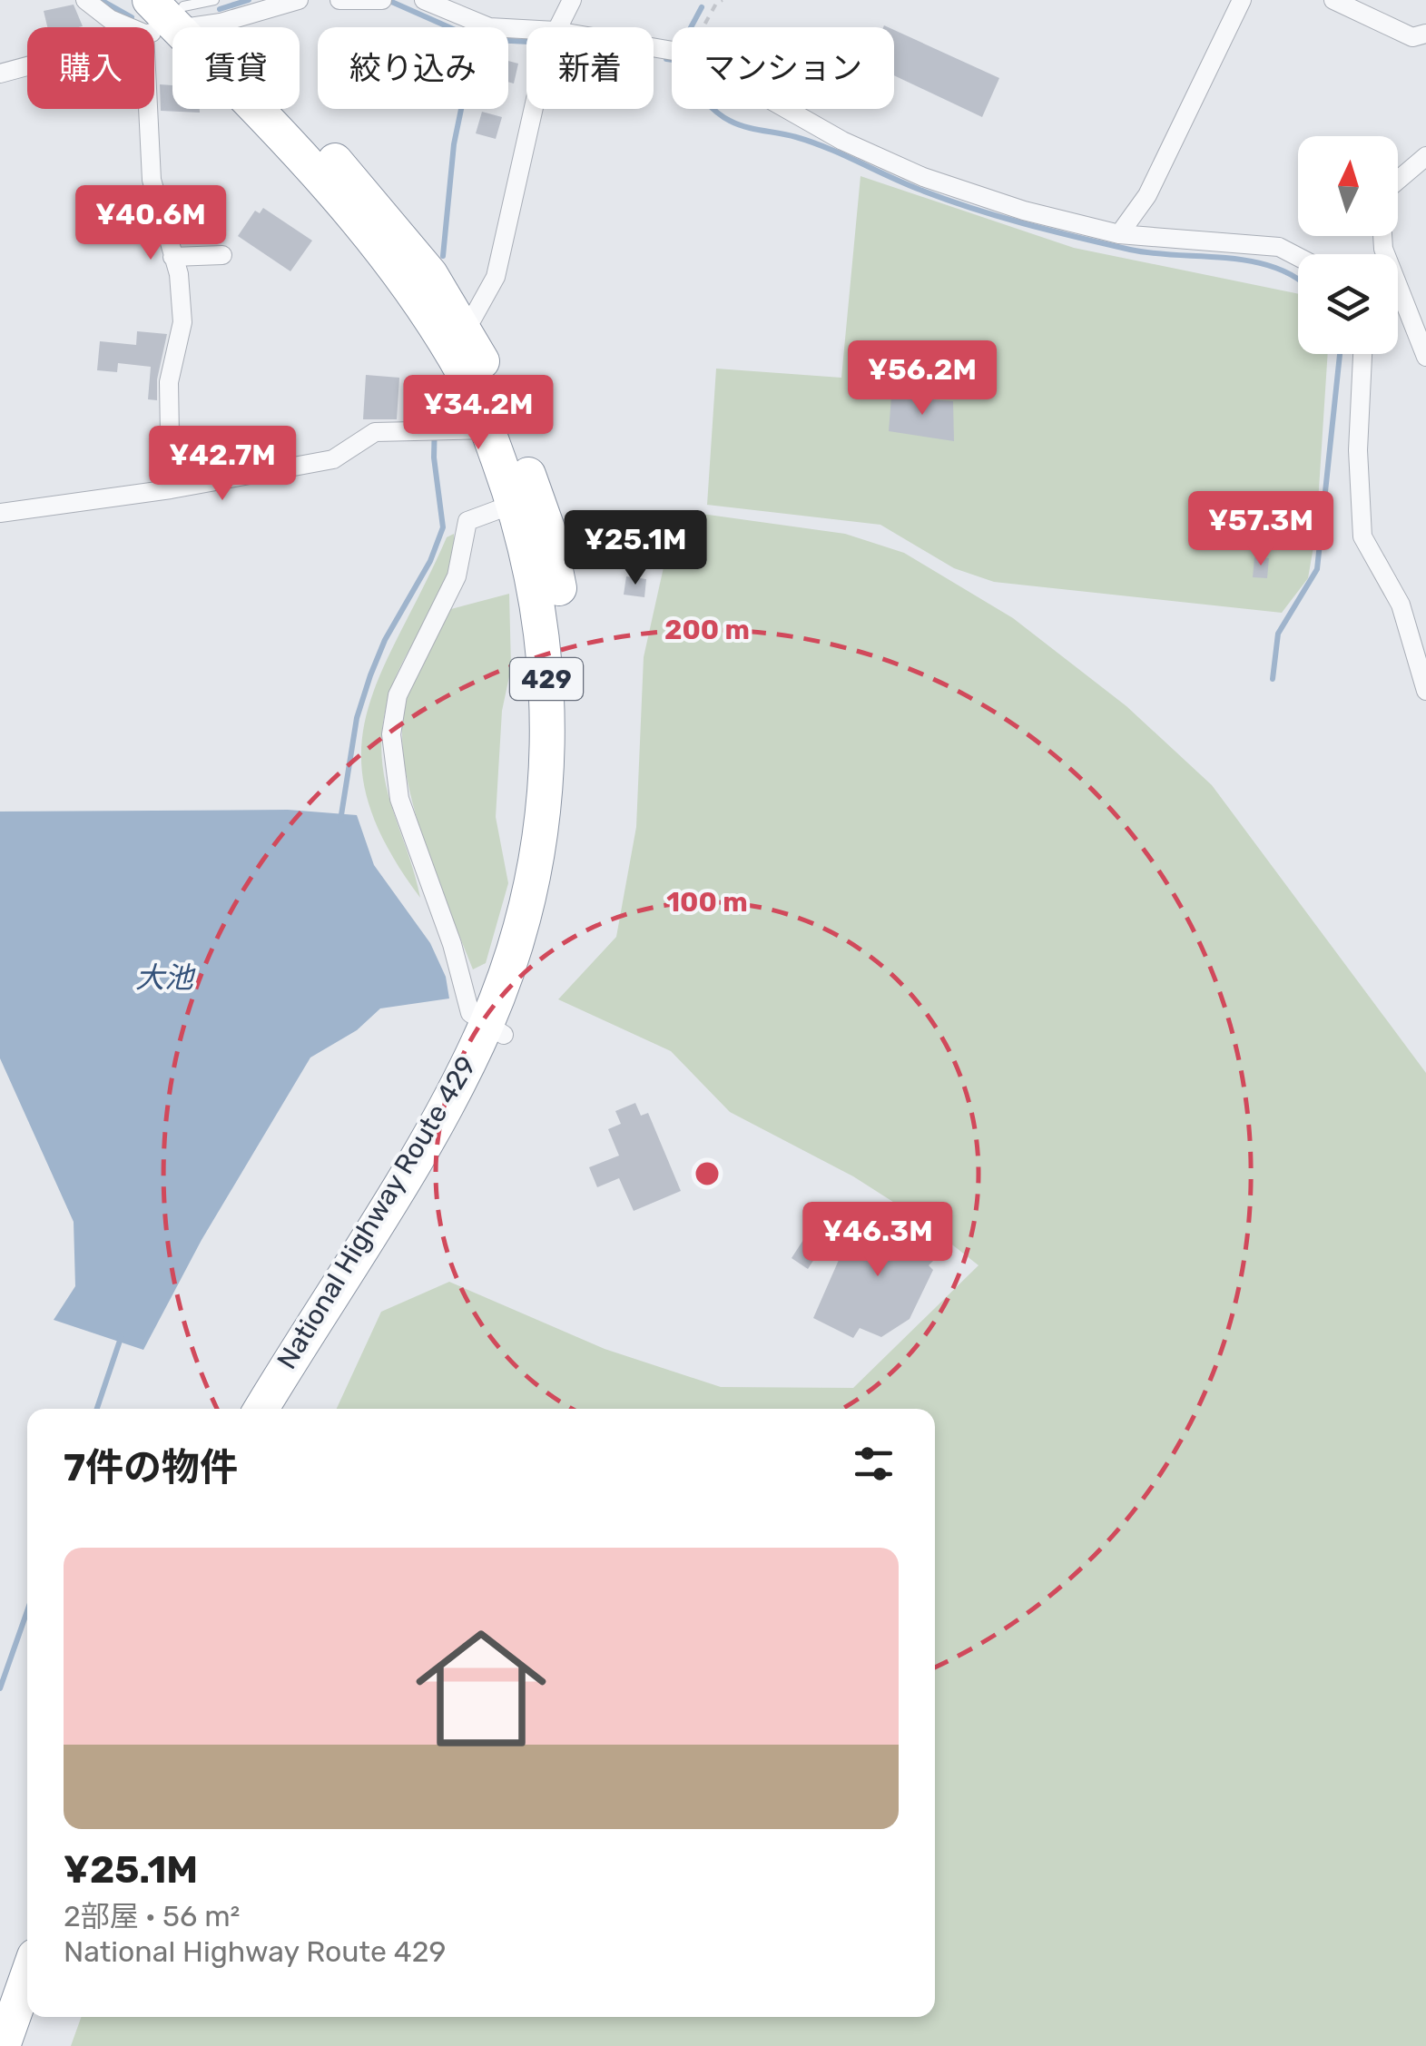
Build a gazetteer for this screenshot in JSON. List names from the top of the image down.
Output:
{
  "streets": {
    "highway": ["429", "National Highway Route 429"]
  },
  "water": ["大池"],
  "north": "top",
  "page": {
    "chip": [
      "購入",
      "賃貸",
      "絞り込み",
      "新着",
      "マンション"
    ],
    "price": [
      "¥40.6M",
      "¥56.2M",
      "¥34.2M",
      "¥42.7M",
      "¥57.3M",
      "¥25.1M",
      "¥46.3M"
    ],
    "heading": "7件の物件",
    "list": [
      {
        "name": "¥25.1M",
        "note": "2部屋 · 56 m² · National Highway Route 429"
      }
    ]
  },
  "rings": ["200 m", "100 m"]
}
